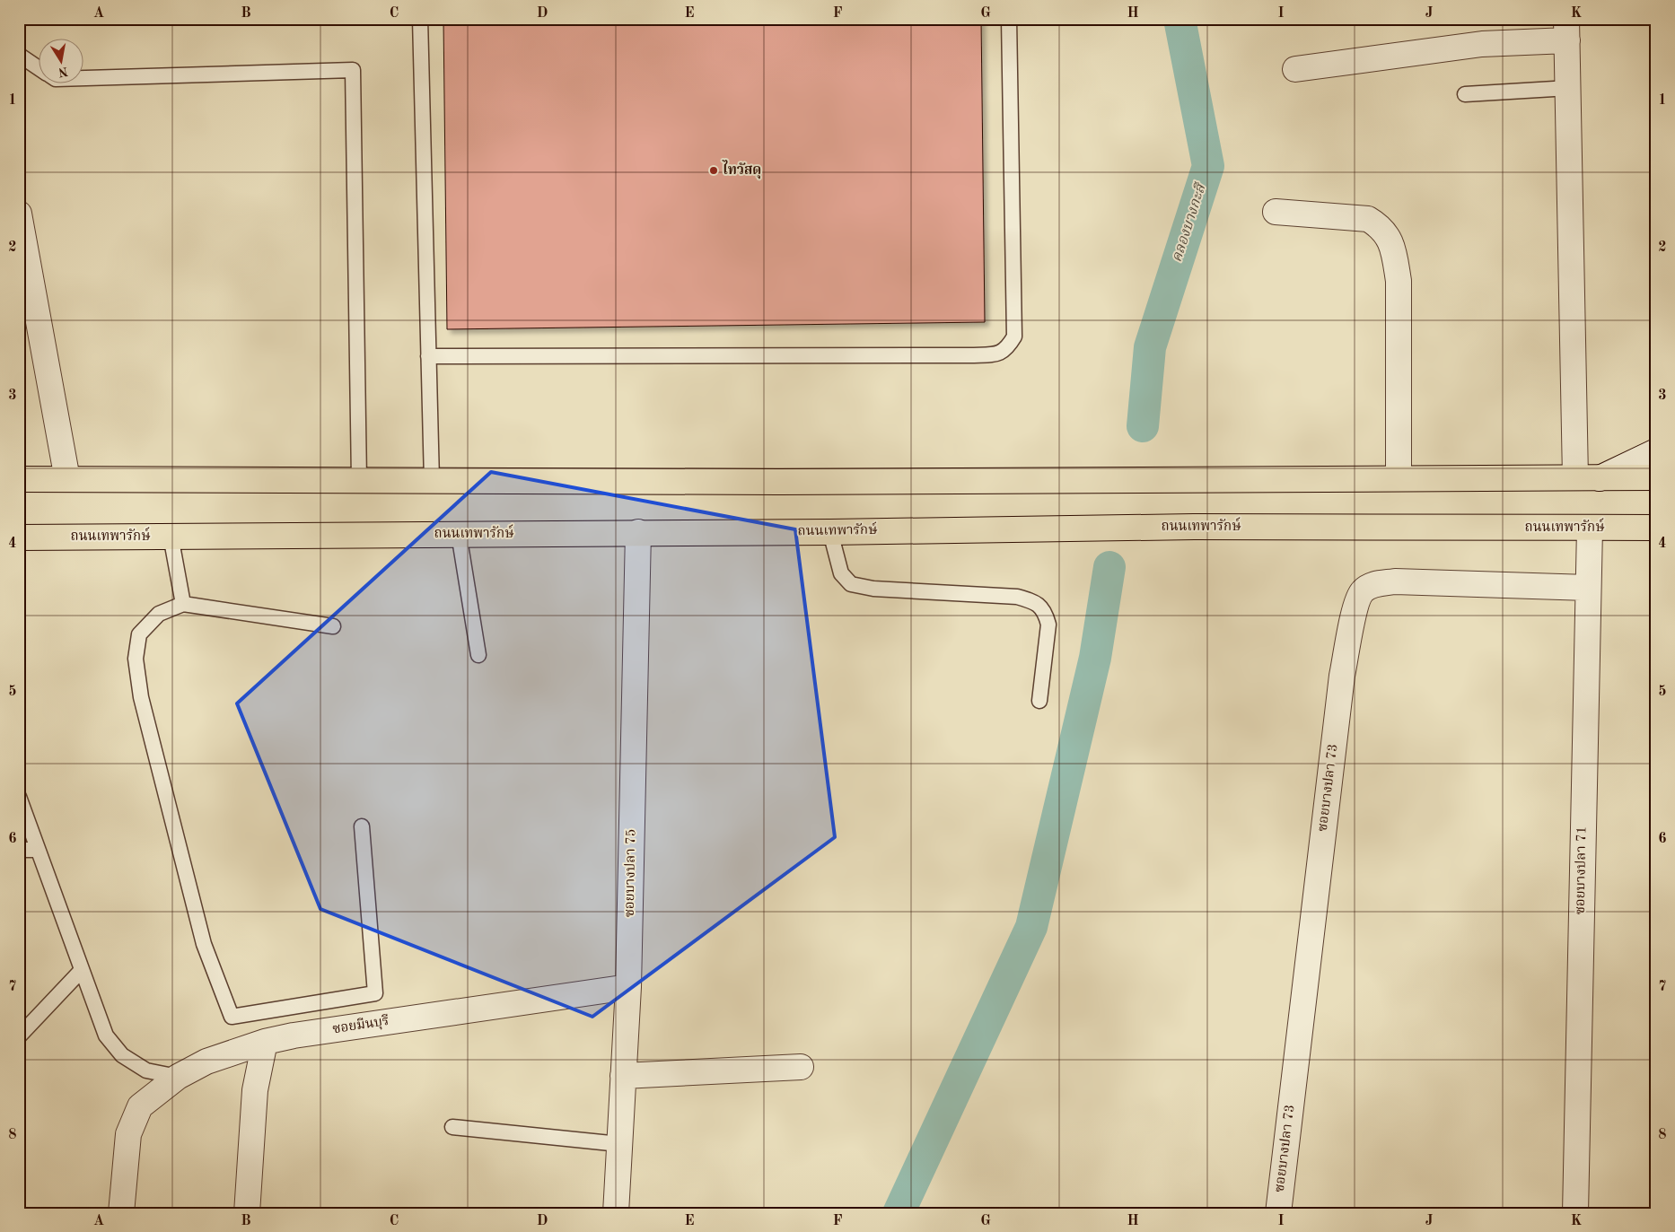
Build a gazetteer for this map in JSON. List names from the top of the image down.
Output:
{
  "streets": {
    "main road": ["ถนนเทพารักษ์"],
    "street": [
      "ซอยบางปลา 73",
      "ซอยบางปลา 71",
      "ซอยบางปลา 75",
      "ซอยมีนบุรี"
    ]
  },
  "crossings": [
    ["ถนนเทพารักษ์", "ซอยบางปลา 71"],
    ["ถนนเทพารักษ์", "ซอยบางปลา 75"],
    ["ซอยบางปลา 73", "ซอยบางปลา 71"],
    ["ซอยบางปลา 75", "ซอยมีนบุรี"]
  ],
  "water": ["คลองบางกะสี"],
  "places": ["ไทวัสดุ"],
  "north": "bottom",
  "grid": {
    "columns": [
      "A",
      "B",
      "C",
      "D",
      "E",
      "F",
      "G",
      "H",
      "I",
      "J",
      "K"
    ],
    "rows": [
      "1",
      "2",
      "3",
      "4",
      "5",
      "6",
      "7",
      "8"
    ]
  }
}
